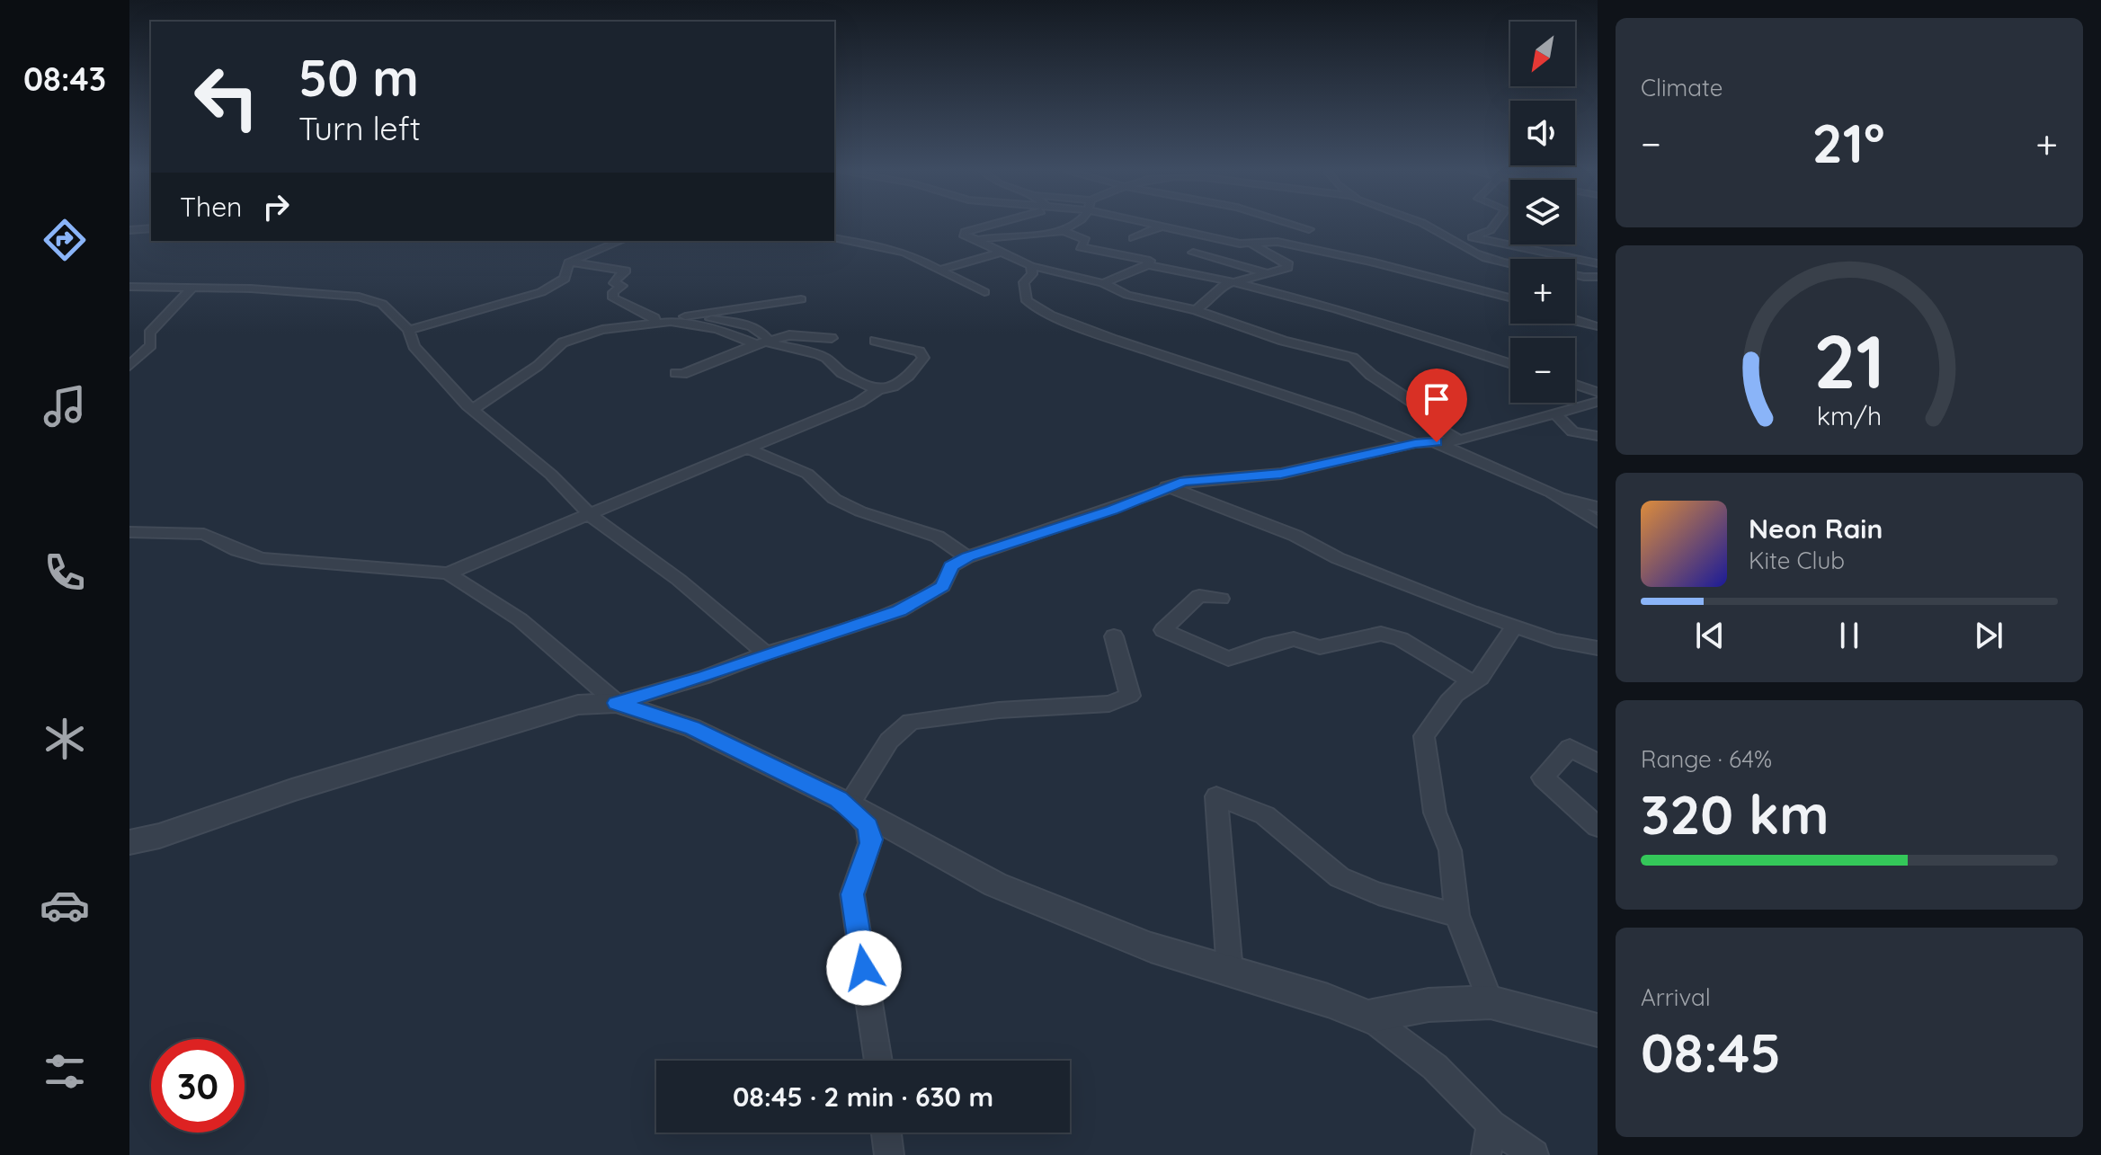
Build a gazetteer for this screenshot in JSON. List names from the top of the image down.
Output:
{
  "north": "bottom left",
  "page": {
    "tabs": "08:43",
    "tile": [
      "Climate",
      ["Range · 64%", "320 km"],
      ["Arrival", "08:45"]
    ],
    "map_buttons": ["+", "−"],
    "turn": ["50 m", "Turn left"],
    "heat": ["−", "21°", "+"],
    "then": "Then",
    "song": ["Neon Rain", "Kite Club"],
    "limit": "30",
    "trip": "08:45 · 2 min · 630 m",
    "gauge": ["21", "km/h"]
  }
}
